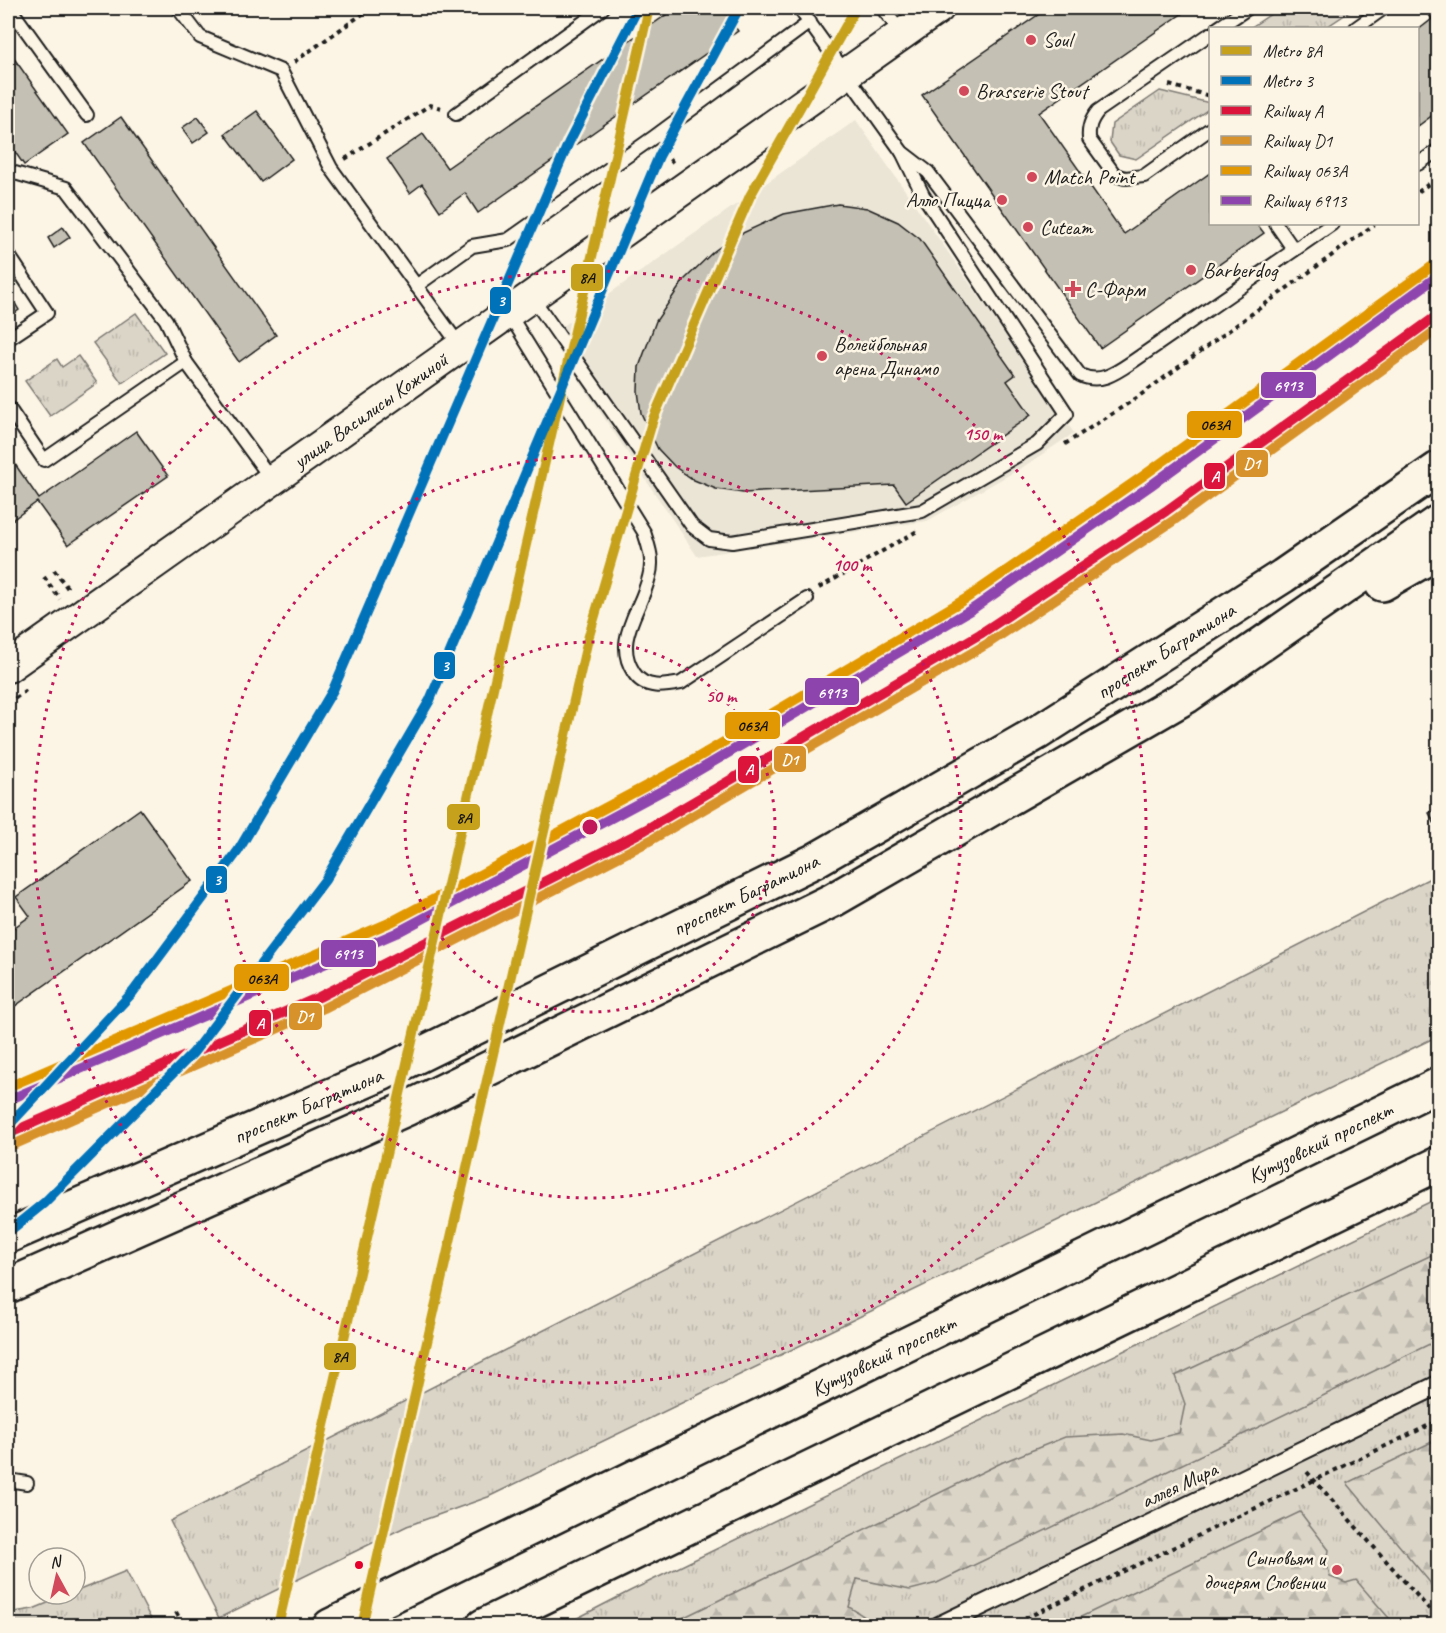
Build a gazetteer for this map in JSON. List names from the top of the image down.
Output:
{
  "streets": {
    "main road": ["проспект Багратиона", "Кутузовский проспект"],
    "street": ["улица Василисы Кожиной", "аллея Мира"]
  },
  "places": {
    "other": [
      "Soul",
      "Brasserie Stout",
      "Match Point",
      "Алло Пицца",
      "Cuteam",
      "Barberdog",
      "Волейбольная арена Динамо",
      "Сыновьям и дочерям Словении"
    ],
    "health": ["C-Фарм"]
  },
  "lines": [
    "metro line 8А",
    "metro line 3",
    "rail line 063А",
    "rail line 6913",
    "rail line A",
    "rail line D1"
  ],
  "legend": [
    "Metro 8А",
    "Metro 3",
    "Railway A",
    "Railway D1",
    "Railway 063А",
    "Railway 6913"
  ],
  "north": "top",
  "rings": ["150 m", "100 m", "50 m"]
}
